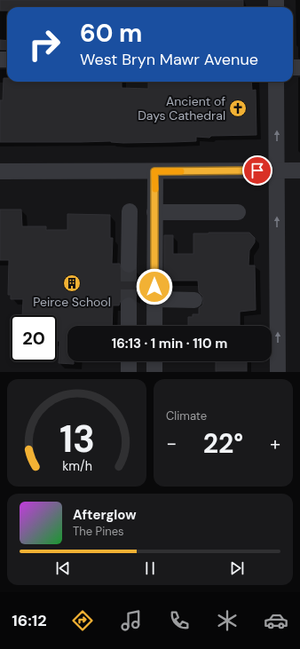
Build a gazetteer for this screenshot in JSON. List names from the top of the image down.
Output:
{
  "places": {
    "church": ["Ancient of Days Cathedral"],
    "building": ["Peirce School"]
  },
  "page": {
    "turn": ["60 m", "West Bryn Mawr Avenue"],
    "limit": "20",
    "trip": "16:13 · 1 min · 110 m",
    "tile": "Climate",
    "heat": ["−", "22°", "+"],
    "song": ["Afterglow", "The Pines"],
    "tabs": "16:12",
    "gauge": ["13", "km/h"]
  }
}
